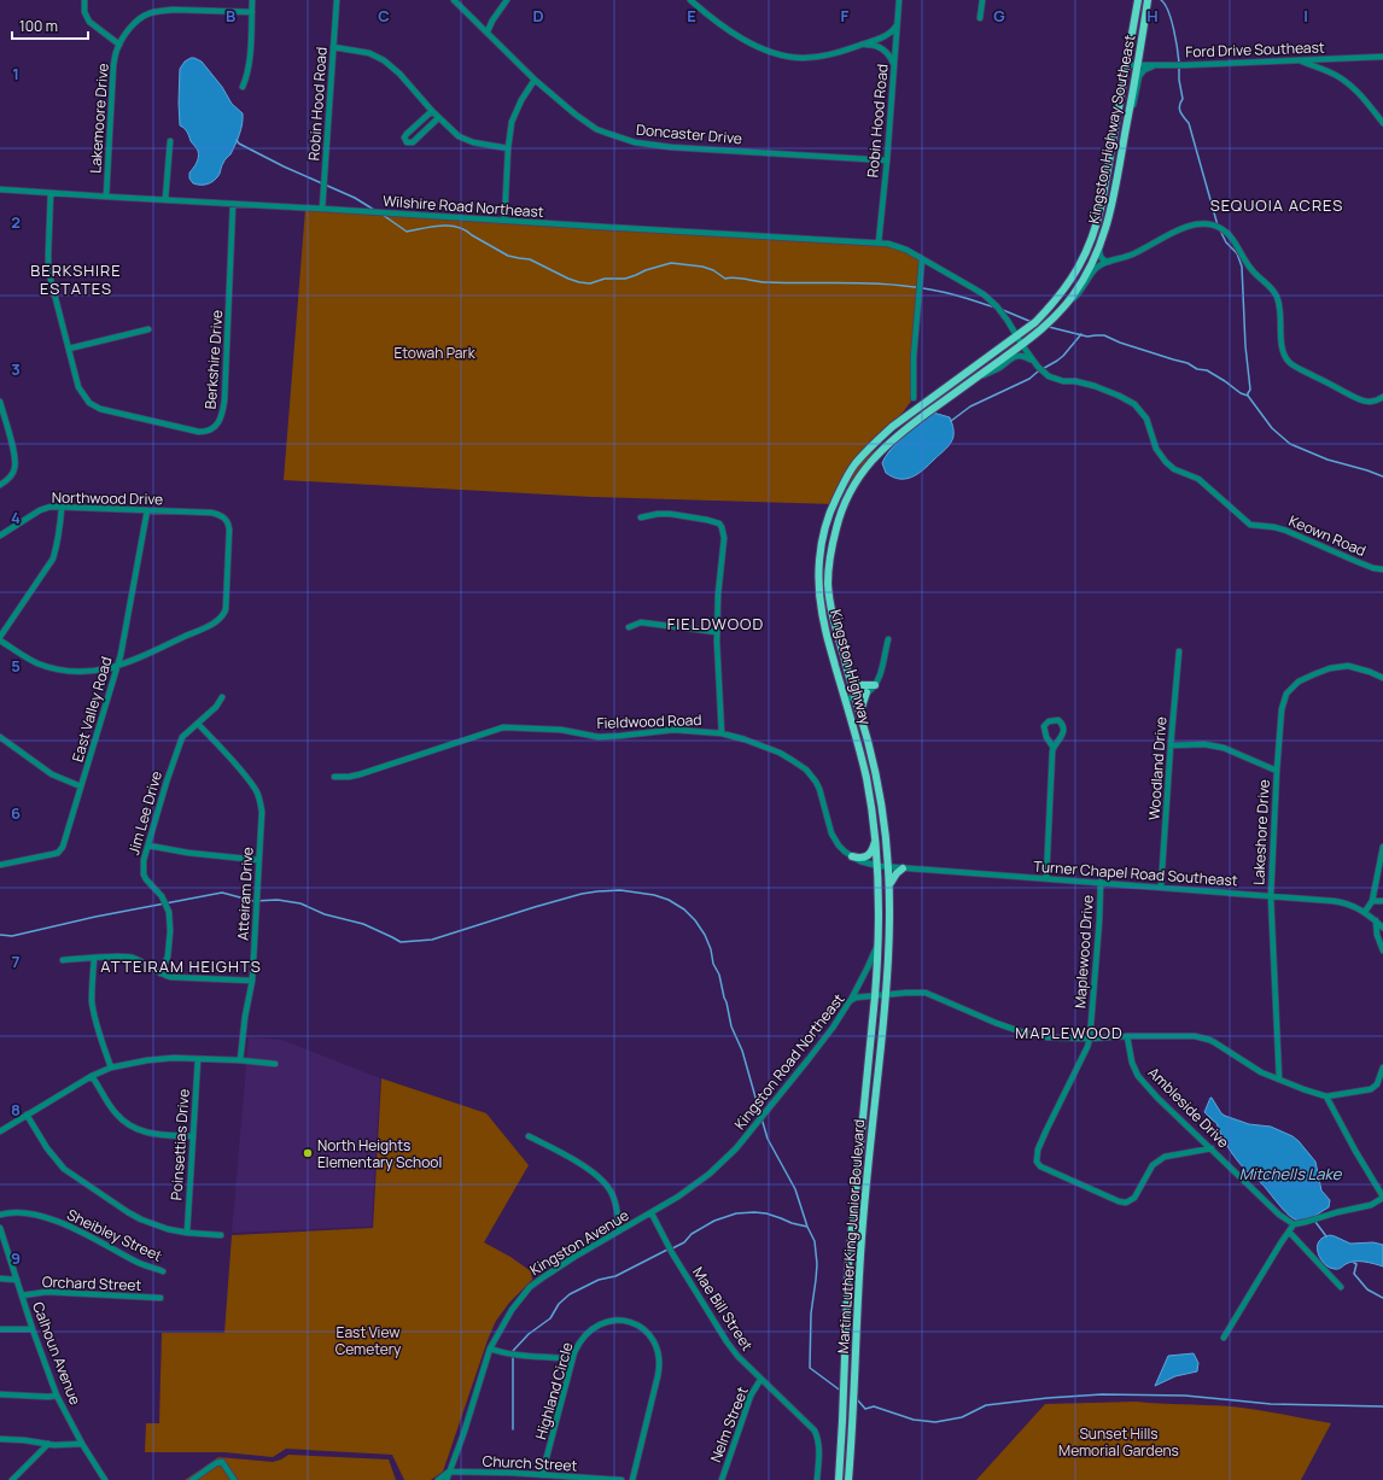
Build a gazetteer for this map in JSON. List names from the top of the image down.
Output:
{
  "streets": {
    "main road": ["Kingston Highway Southeast", "Kingston Highway", "Martin Luther King Junior Boulevard"],
    "street": [
      "Ford Drive Southeast",
      "Robin Hood Road",
      "Lakemoore Drive",
      "Doncaster Drive",
      "Wilshire Road Northeast",
      "Berkshire Drive",
      "Northwood Drive",
      "Keown Road",
      "East Valley Road",
      "Fieldwood Road",
      "Woodland Drive",
      "Jim Lee Drive",
      "Lakeshore Drive",
      "Turner Chapel Road Southeast",
      "Atteiram Drive",
      "Maplewood Drive",
      "Kingston Road Northeast",
      "Ambleside Drive",
      "Poinsettias Drive",
      "Sheibley Street",
      "Kingston Avenue",
      "Orchard Street",
      "Mae Bill Street",
      "Calhoun Avenue",
      "Highland Circle",
      "Nelm Street",
      "Church Street"
    ]
  },
  "crossings": [
    ["Ford Drive Southeast", "Kingston Highway Southeast"],
    ["Ford Drive Southeast", "Kingston Highway"],
    ["Robin Hood Road", "Doncaster Drive"],
    ["Robin Hood Road", "Wilshire Road Northeast"],
    ["Lakemoore Drive", "Wilshire Road Northeast"],
    ["Kingston Highway Southeast", "Kingston Highway"],
    ["Wilshire Road Northeast", "Berkshire Drive"],
    ["Wilshire Road Northeast", "Keown Road"],
    ["Wilshire Road Northeast", "Kingston Highway"],
    ["Northwood Drive", "East Valley Road"],
    ["Keown Road", "Kingston Highway"],
    ["Kingston Highway", "Fieldwood Road"],
    ["Kingston Highway", "Turner Chapel Road Southeast"],
    ["Kingston Highway", "Kingston Road Northeast"],
    ["Kingston Highway", "Martin Luther King Junior Boulevard"],
    ["Fieldwood Road", "Turner Chapel Road Southeast"],
    ["Woodland Drive", "Turner Chapel Road Southeast"],
    ["Jim Lee Drive", "Atteiram Drive"],
    ["Lakeshore Drive", "Turner Chapel Road Southeast"],
    ["Lakeshore Drive", "Kingston Road Northeast"],
    ["Turner Chapel Road Southeast", "Maplewood Drive"],
    ["Maplewood Drive", "Kingston Road Northeast"],
    ["Maplewood Drive", "Ambleside Drive"],
    ["Kingston Road Northeast", "Ambleside Drive"],
    ["Kingston Road Northeast", "Martin Luther King Junior Boulevard"],
    ["Kingston Road Northeast", "Kingston Avenue"],
    ["Kingston Avenue", "Mae Bill Street"],
    ["Kingston Avenue", "Church Street"],
    ["Orchard Street", "Calhoun Avenue"],
    ["Mae Bill Street", "Nelm Street"],
    ["Highland Circle", "Church Street"]
  ],
  "districts": [
    "SEQUOIA ACRES",
    "BERKSHIRE ESTATES",
    "FIELDWOOD",
    "ATTEIRAM HEIGHTS",
    "MAPLEWOOD"
  ],
  "water": ["Mitchells Lake"],
  "parks": ["Etowah Park", "East View Cemetery", "Sunset Hills Memorial Gardens"],
  "places": ["North Heights Elementary School"],
  "scale_bar": "100 m",
  "grid": {
    "columns": [
      "B",
      "C",
      "D",
      "E",
      "F",
      "G",
      "H",
      "I"
    ],
    "rows": [
      "1",
      "2",
      "3",
      "4",
      "5",
      "6",
      "7",
      "8",
      "9"
    ]
  }
}
